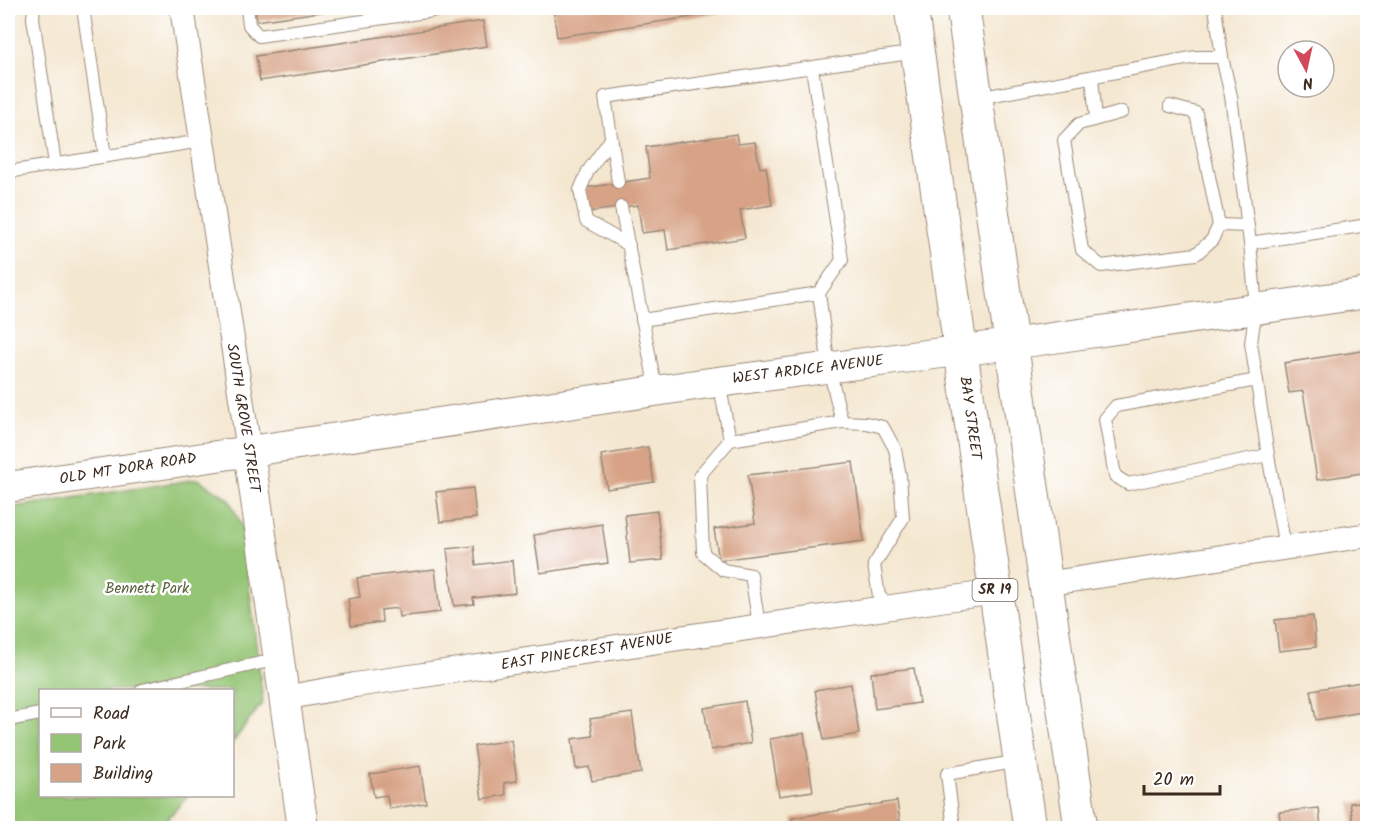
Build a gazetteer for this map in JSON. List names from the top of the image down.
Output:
{
  "streets": {
    "main road": ["BAY STREET", "SR 19"],
    "street": [
      "WEST ARDICE AVENUE",
      "SOUTH GROVE STREET",
      "OLD MT DORA ROAD",
      "EAST PINECREST AVENUE"
    ]
  },
  "crossings": [
    ["WEST ARDICE AVENUE", "SOUTH GROVE STREET"],
    ["WEST ARDICE AVENUE", "BAY STREET"],
    ["WEST ARDICE AVENUE", "OLD MT DORA ROAD"],
    ["SOUTH GROVE STREET", "OLD MT DORA ROAD"],
    ["SOUTH GROVE STREET", "EAST PINECREST AVENUE"],
    ["BAY STREET", "EAST PINECREST AVENUE"]
  ],
  "parks": ["Bennett Park"],
  "legend": ["Road", "Park", "Building"],
  "scale_bar": "20 m",
  "north": "bottom"
}
